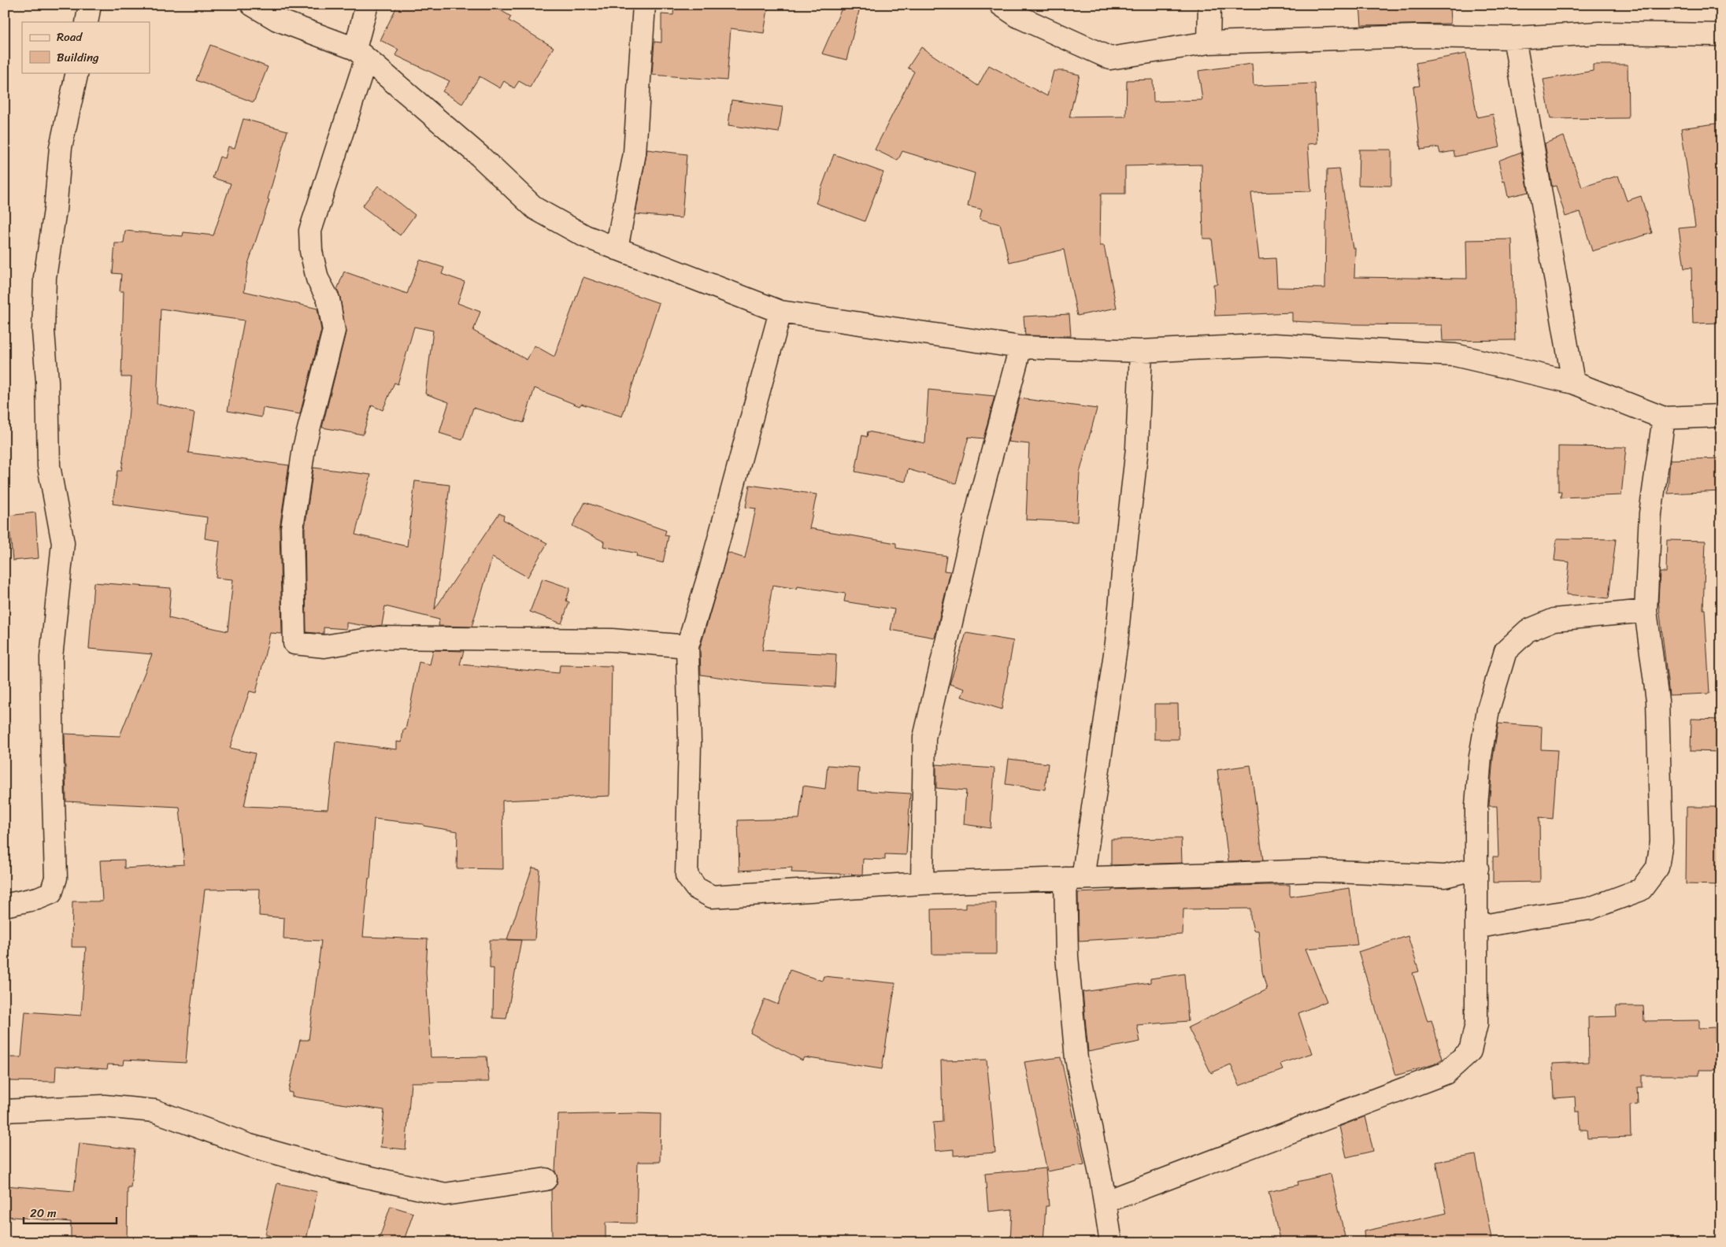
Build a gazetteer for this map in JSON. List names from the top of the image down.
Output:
{
  "legend": ["Road", "Building"],
  "scale_bar": "20 m"
}
